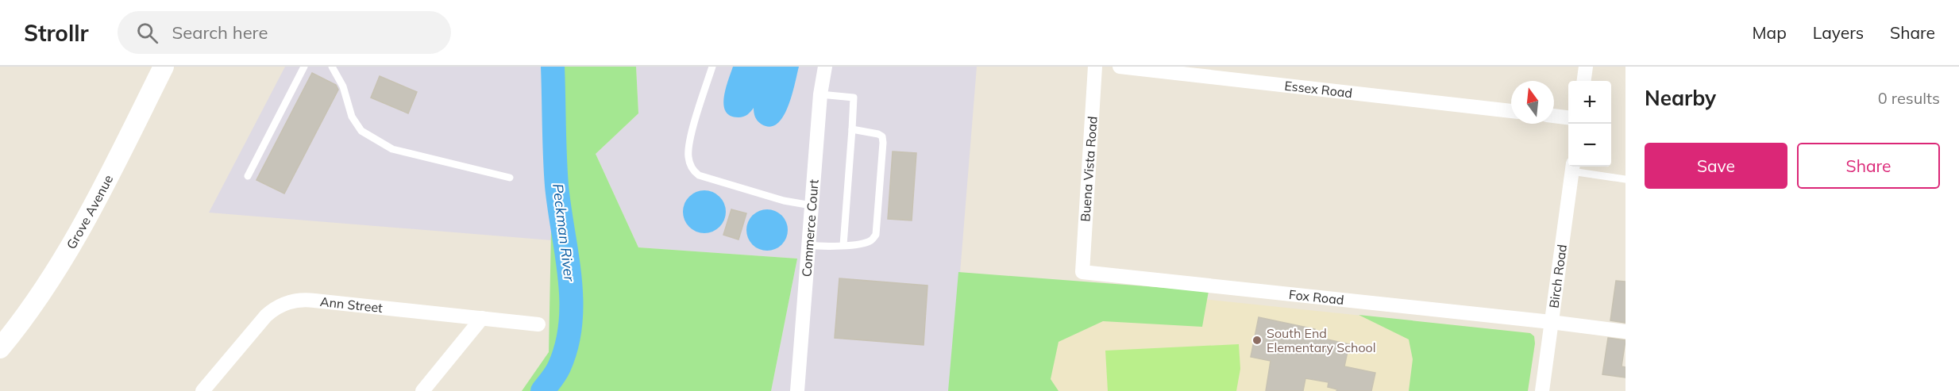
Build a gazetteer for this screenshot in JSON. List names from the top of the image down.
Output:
{
  "streets": {
    "street": [
      "Essex Road",
      "Buena Vista Road",
      "Grove Avenue",
      "Commerce Court",
      "Birch Road",
      "Fox Road",
      "Ann Street"
    ]
  },
  "crossings": [
    ["Buena Vista Road", "Fox Road"],
    ["Birch Road", "Fox Road"]
  ],
  "water": ["Peckman River"],
  "places": ["South End Elementary School"],
  "north": "top",
  "page": {
    "header": "Strollr",
    "search": "Search here",
    "nav": ["Map", "Layers", "Share"],
    "heading": ["Nearby", "0 results"],
    "map_buttons": ["+", "−"],
    "buttons": ["Save", "Share"]
  }
}
